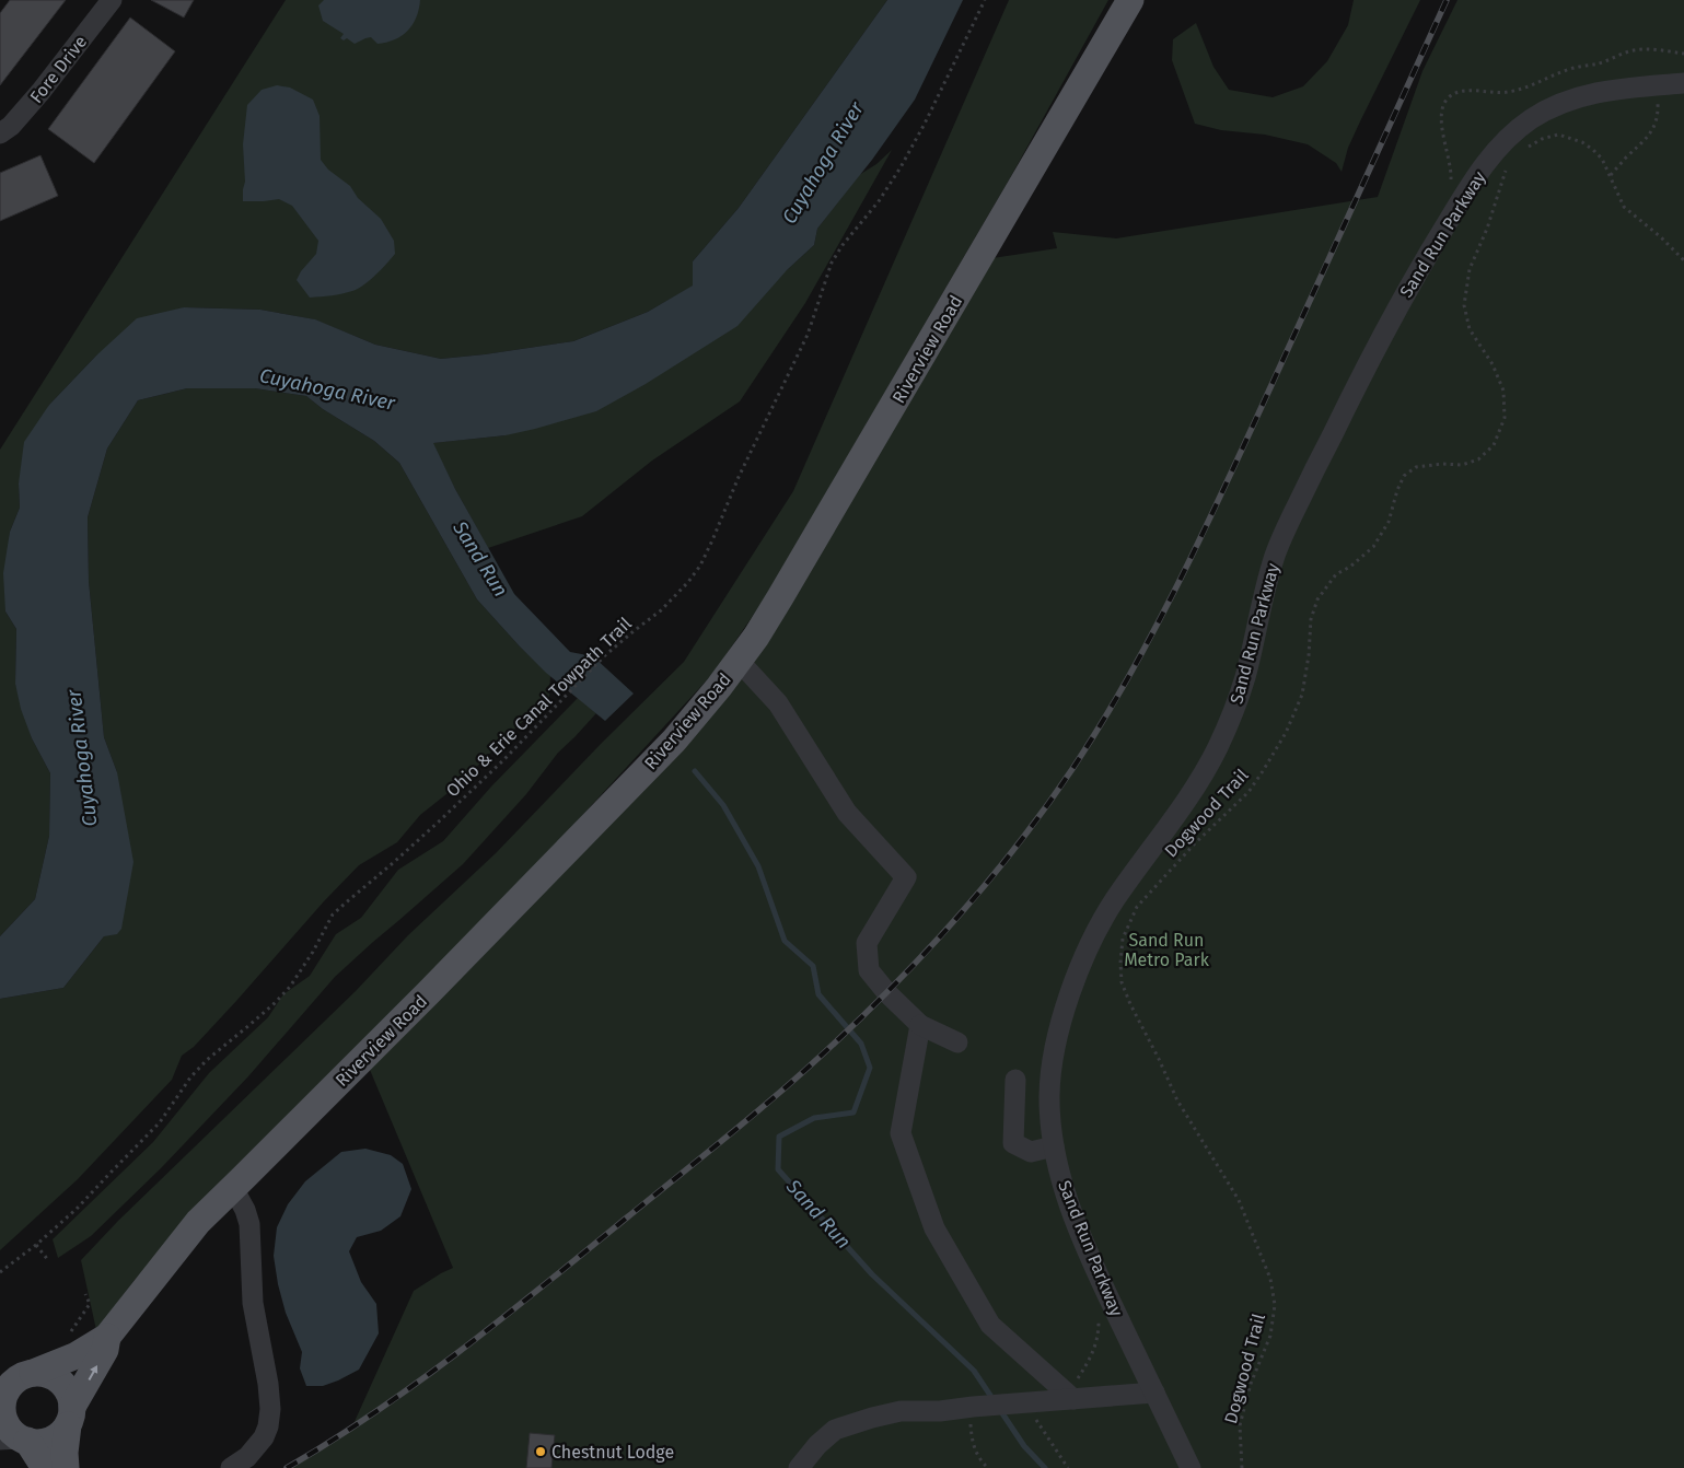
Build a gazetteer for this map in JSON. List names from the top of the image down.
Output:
{
  "streets": {
    "main road": ["Riverview Road"],
    "street": ["Fore Drive", "Sand Run Parkway"],
    "path": ["Ohio & Erie Canal Towpath Trail", "Dogwood Trail"]
  },
  "water": ["Cuyahoga River", "Sand Run"],
  "parks": ["Sand Run Metro Park"],
  "places": ["Chestnut Lodge"]
}
